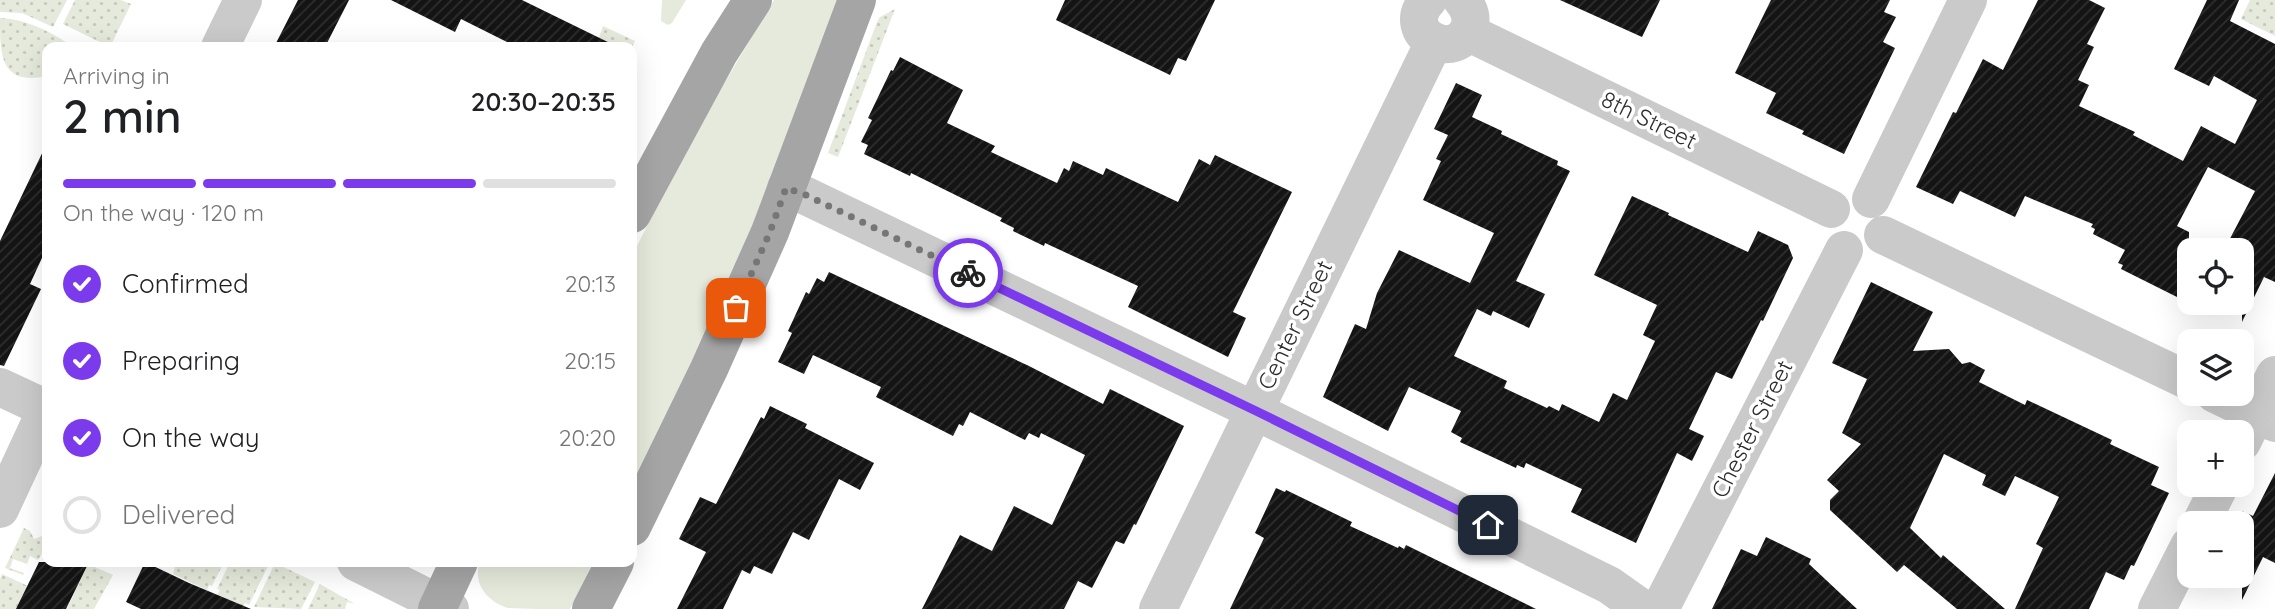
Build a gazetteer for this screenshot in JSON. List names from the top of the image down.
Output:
{
  "streets": {
    "street": ["8th Street", "Center Street", "Chester Street"]
  },
  "crossings": [
    ["8th Street", "Center Street"],
    ["8th Street", "Chester Street"]
  ],
  "page": {
    "heading": ["2 min", "Arriving in", "20:30–20:35"],
    "bar": "On the way · 120 m",
    "map_buttons": ["+", "−"],
    "list": [
      ["Confirmed", "20:13"],
      ["Preparing", "20:15"],
      ["On the way", "20:20"],
      "Delivered"
    ]
  }
}
